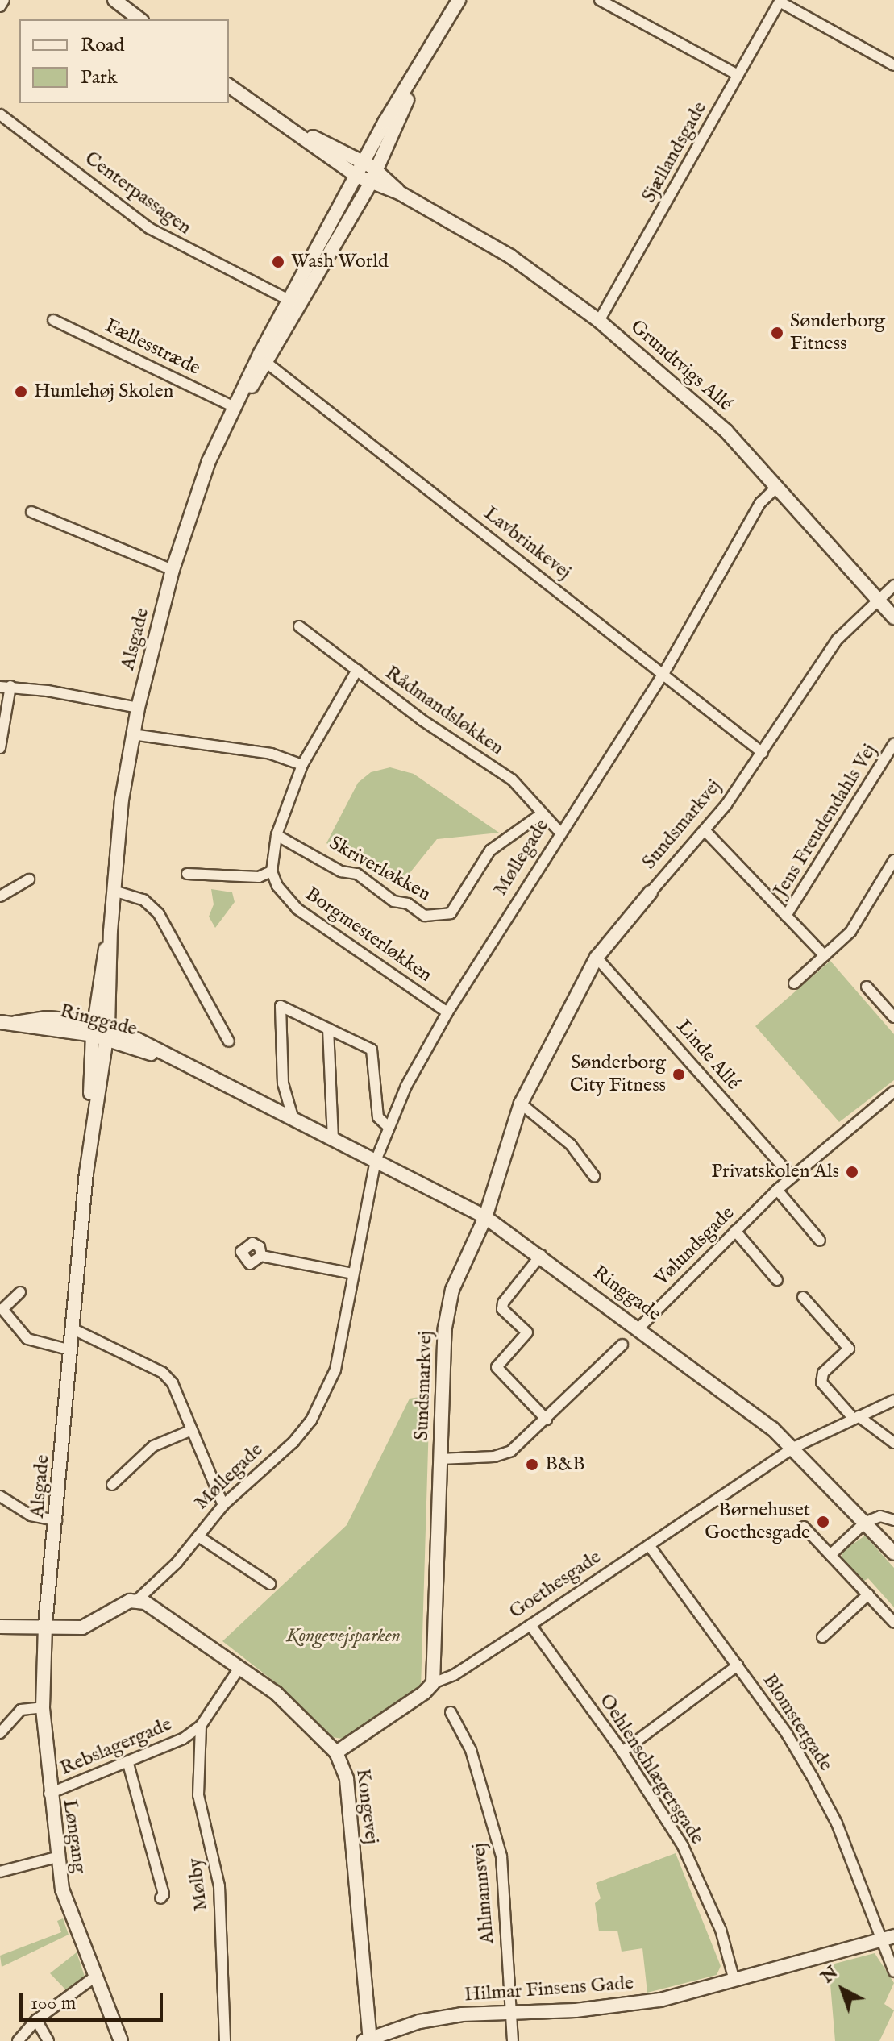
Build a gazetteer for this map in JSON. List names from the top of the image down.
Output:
{
  "streets": {
    "street": [
      "Sjællandsgade",
      "Centerpassagen",
      "Fællesstræde",
      "Grundtvigs Allé",
      "Lavbrinkevej",
      "Alsgade",
      "Rådmandsløkken",
      "Jens Freudendahls Vej",
      "Sundsmarkvej",
      "Møllegade",
      "Skriverløkken",
      "Borgmesterløkken",
      "Ringgade",
      "Linde Allé",
      "Vølundsgade",
      "Goethesgade",
      "Blomstergade",
      "Rebslagergade",
      "Oehlenschlægersgade",
      "Kongevej",
      "Løngang",
      "Mølby",
      "Ahlmannsvej",
      "Hilmar Finsens Gade"
    ]
  },
  "crossings": [
    ["Sjællandsgade", "Grundtvigs Allé"],
    ["Centerpassagen", "Alsgade"],
    ["Fællesstræde", "Alsgade"],
    ["Grundtvigs Allé", "Alsgade"],
    ["Grundtvigs Allé", "Sundsmarkvej"],
    ["Grundtvigs Allé", "Møllegade"],
    ["Lavbrinkevej", "Alsgade"],
    ["Lavbrinkevej", "Sundsmarkvej"],
    ["Lavbrinkevej", "Møllegade"],
    ["Alsgade", "Møllegade"],
    ["Alsgade", "Ringgade"],
    ["Alsgade", "Løngang"],
    ["Rådmandsløkken", "Møllegade"],
    ["Rådmandsløkken", "Skriverløkken"],
    ["Jens Freudendahls Vej", "Sundsmarkvej"],
    ["Sundsmarkvej", "Ringgade"],
    ["Sundsmarkvej", "Linde Allé"],
    ["Sundsmarkvej", "Goethesgade"],
    ["Møllegade", "Borgmesterløkken"],
    ["Møllegade", "Ringgade"],
    ["Møllegade", "Kongevej"],
    ["Møllegade", "Løngang"],
    ["Ringgade", "Vølundsgade"],
    ["Ringgade", "Goethesgade"],
    ["Linde Allé", "Vølundsgade"],
    ["Goethesgade", "Blomstergade"],
    ["Goethesgade", "Oehlenschlægersgade"],
    ["Goethesgade", "Kongevej"],
    ["Blomstergade", "Hilmar Finsens Gade"],
    ["Rebslagergade", "Kongevej"],
    ["Rebslagergade", "Løngang"],
    ["Rebslagergade", "Mølby"],
    ["Oehlenschlægersgade", "Hilmar Finsens Gade"],
    ["Kongevej", "Hilmar Finsens Gade"],
    ["Ahlmannsvej", "Hilmar Finsens Gade"]
  ],
  "parks": ["Kongevejsparken"],
  "places": [
    "Wash World",
    "Sønderborg Fitness",
    "Humlehøj Skolen",
    "Sønderborg City Fitness",
    "Privatskolen Als",
    "B&B",
    "Børnehuset Goethesgade"
  ],
  "legend": ["Road", "Park"],
  "scale_bar": "100 m",
  "north": "top left"
}
